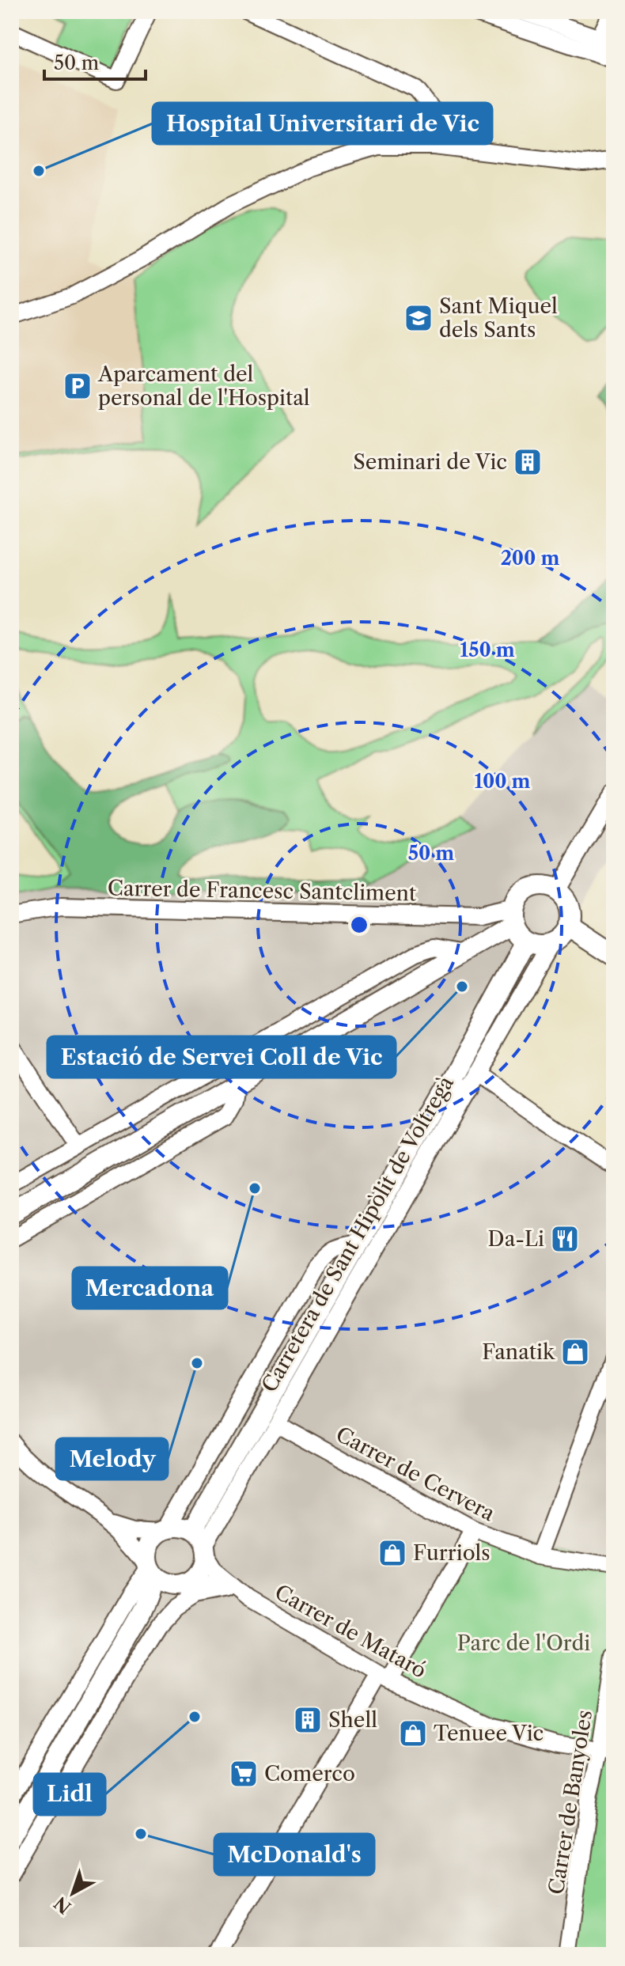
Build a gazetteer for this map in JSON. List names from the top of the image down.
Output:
{
  "streets": {
    "street": [
      "Carrer de Francesc Santcliment",
      "Carretera de Sant Hipòlit de Voltregà",
      "Carrer de Cervera",
      "Carrer de Mataró",
      "Carrer de Banyoles"
    ]
  },
  "crossings": [
    ["Carrer de Francesc Santcliment", "Carretera de Sant Hipòlit de Voltregà"],
    ["Carretera de Sant Hipòlit de Voltregà", "Carrer de Cervera"],
    ["Carretera de Sant Hipòlit de Voltregà", "Carrer de Mataró"],
    ["Carrer de Mataró", "Carrer de Banyoles"]
  ],
  "parks": ["Parc de l'Ordi"],
  "places": {
    "other": [
      "Hospital Universitari de Vic",
      "Estació de Servei Coll de Vic",
      "Mercadona",
      "Melody",
      "Lidl",
      "McDonald's"
    ],
    "school or university": ["Sant Miquel dels Sants"],
    "parking": ["Aparcament del personal de l'Hospital"],
    "building": ["Seminari de Vic", "Shell"],
    "restaurant": ["Da-Li"],
    "shop": ["Fanatik", "Furriols", "Tenuee Vic"],
    "supermarket": ["Comerco"]
  },
  "scale_bar": "50 m",
  "north": "bottom left",
  "rings": [
    "200 m",
    "150 m",
    "100 m",
    "50 m"
  ]
}
